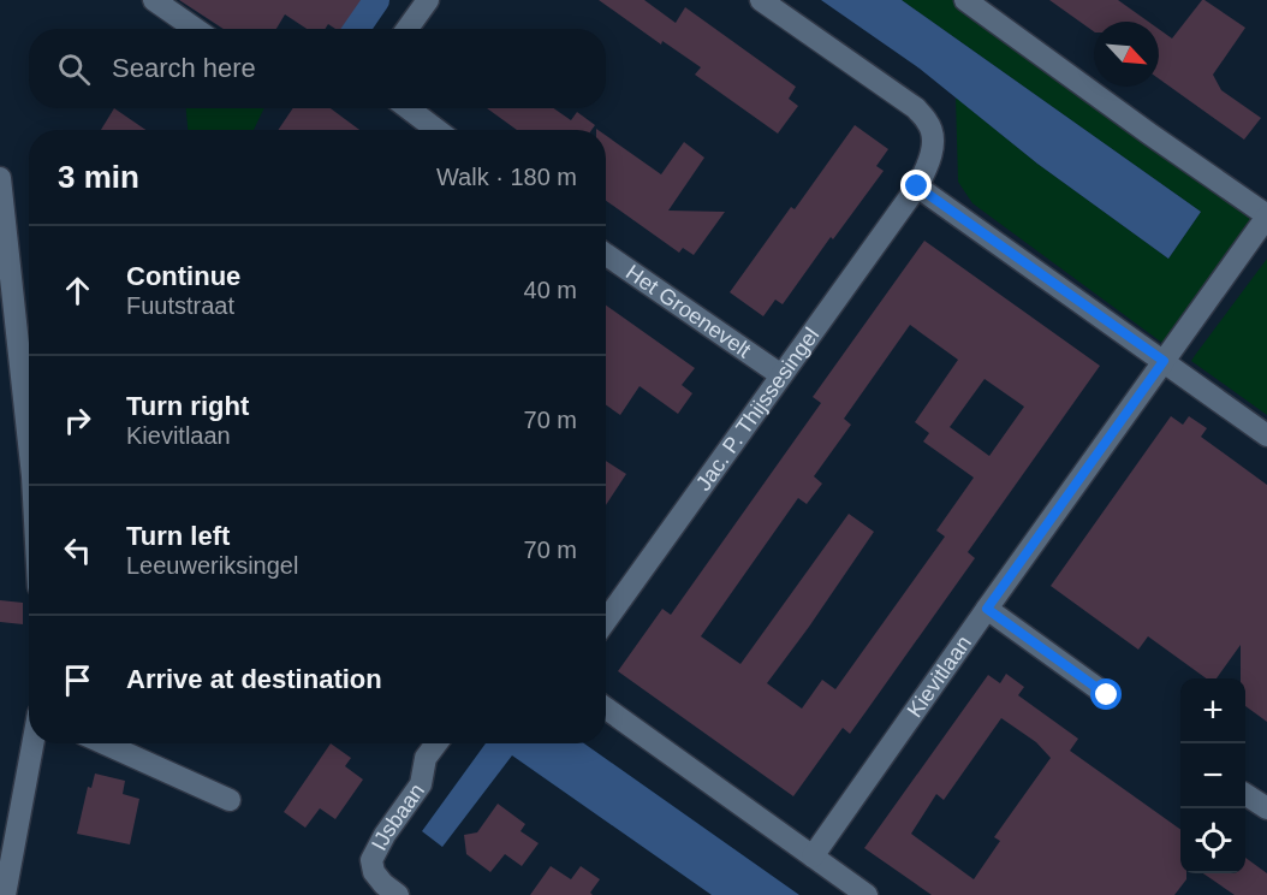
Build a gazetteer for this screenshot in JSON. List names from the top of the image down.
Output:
{
  "streets": {
    "street": [
      "Het Groenevelt",
      "Jac. P. Thijssesingel",
      "Kievitlaan",
      "IJsbaan"
    ]
  },
  "crossings": [
    ["Het Groenevelt", "Jac. P. Thijssesingel"]
  ],
  "north": "bottom right",
  "page": {
    "search": "Search here",
    "heading": ["3 min", "Walk · 180 m"],
    "list": [
      ["Continue", "Fuutstraat", "40 m"],
      ["Turn right", "Kievitlaan", "70 m"],
      ["Turn left", "Leeuweriksingel", "70 m"],
      "Arrive at destination"
    ],
    "map_buttons": ["+", "−"]
  }
}
